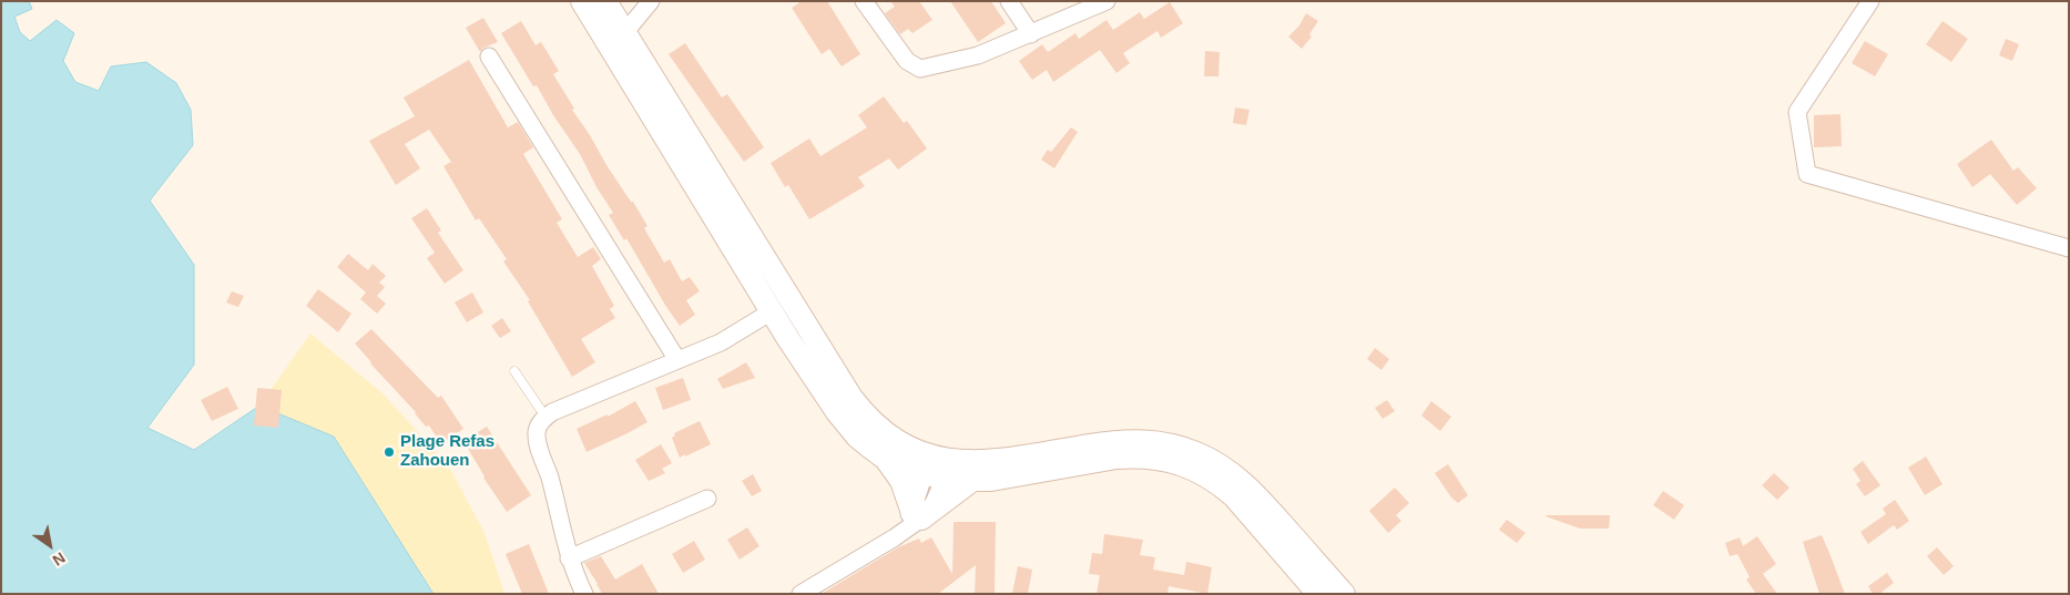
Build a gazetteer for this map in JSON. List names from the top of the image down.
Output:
{
  "places": ["Plage Refas Zahouen"],
  "north": "bottom right"
}
